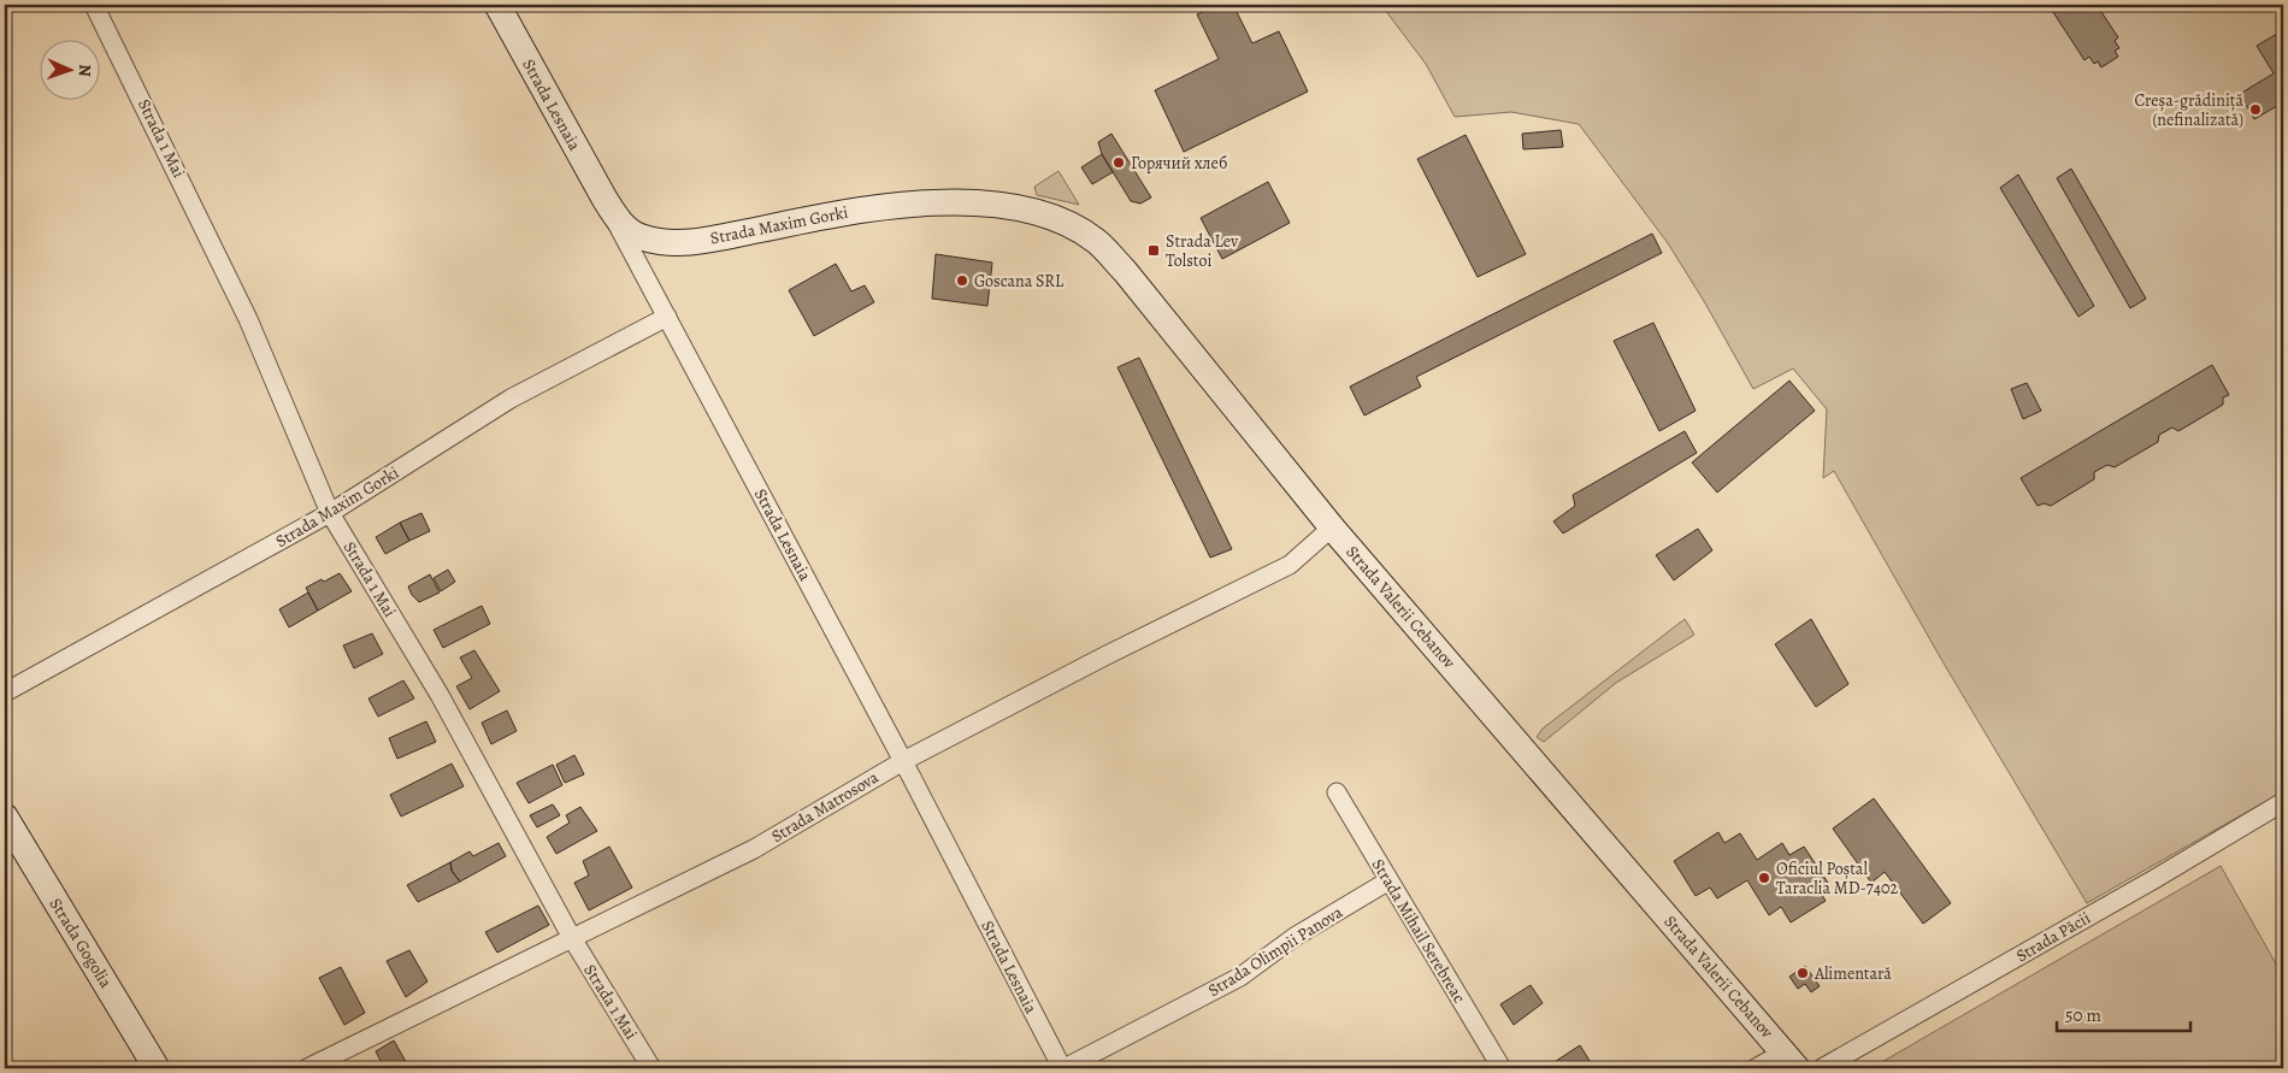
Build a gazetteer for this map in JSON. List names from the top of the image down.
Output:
{
  "streets": {
    "street": [
      "Strada Lesnaia",
      "Strada 1 Mai",
      "Strada Maxim Gorki",
      "Strada Valerii Cebanov",
      "Strada Matrosova",
      "Strada Mihail Serebreac",
      "Strada Păcii",
      "Strada Gogolia",
      "Strada Olimpii Panova"
    ]
  },
  "crossings": [
    ["Strada Lesnaia", "Strada Maxim Gorki"],
    ["Strada Lesnaia", "Strada Matrosova"],
    ["Strada Lesnaia", "Strada Olimpii Panova"],
    ["Strada 1 Mai", "Strada Maxim Gorki"],
    ["Strada 1 Mai", "Strada Matrosova"],
    ["Strada Maxim Gorki", "Strada Valerii Cebanov"],
    ["Strada Valerii Cebanov", "Strada Matrosova"],
    ["Strada Mihail Serebreac", "Strada Olimpii Panova"]
  ],
  "places": {
    "other": [
      "Creșa-grădiniță (nefinalizată)",
      "Горячий хлеб",
      "Goscana SRL",
      "Oficiul Poștal Taraclia MD-7402",
      "Alimentară"
    ],
    "transit": ["Strada Lev Tolstoi"]
  },
  "scale_bar": "50 m",
  "north": "right"
}
